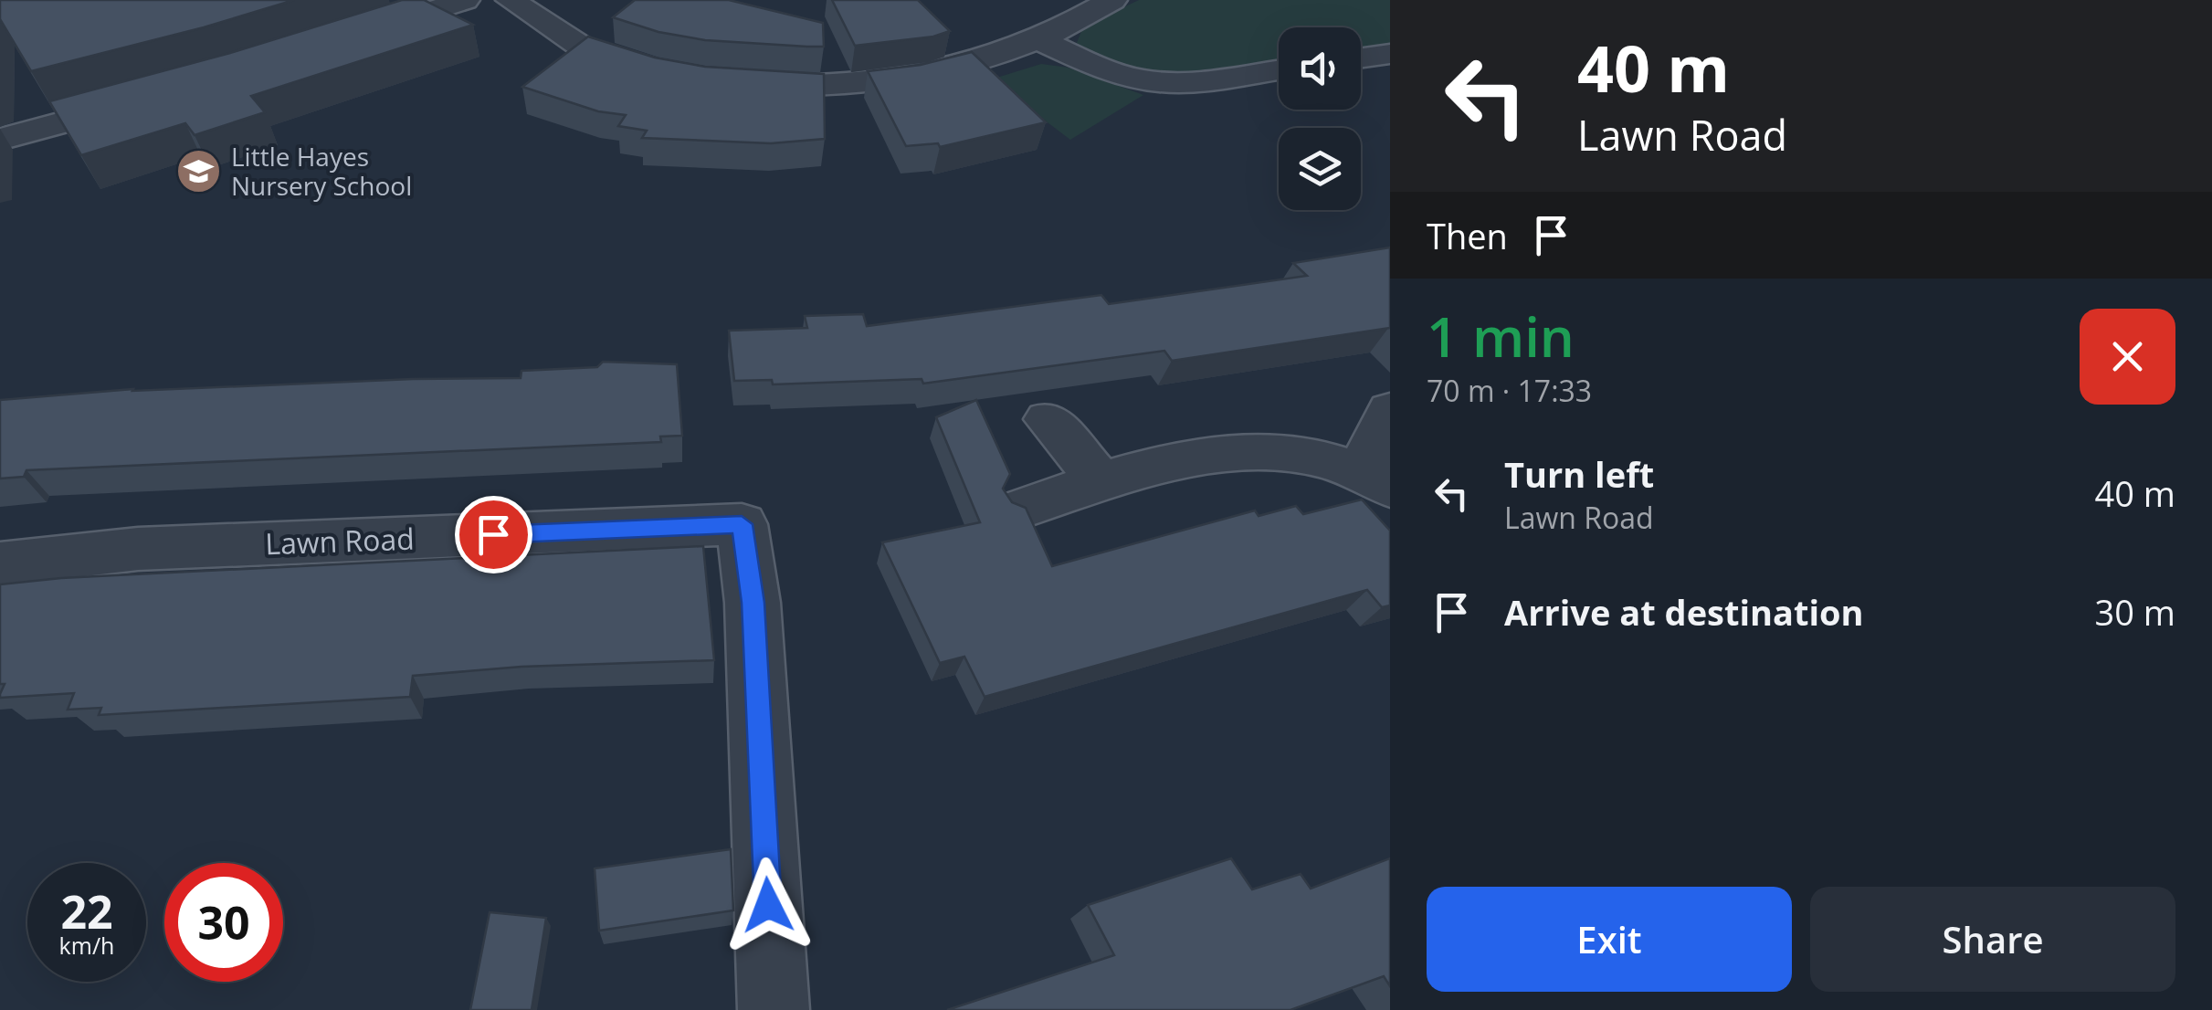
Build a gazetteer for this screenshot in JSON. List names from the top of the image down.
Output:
{
  "streets": {
    "street": ["Lawn Road"]
  },
  "places": {
    "school or university": ["Little Hayes Nursery School"]
  },
  "page": {
    "turn": ["40 m", "Lawn Road"],
    "then": "Then",
    "heading": ["1 min", "70 m · 17:33"],
    "list": [
      {
        "name": "Turn left",
        "note": "Lawn Road",
        "value": "40 m"
      },
      {
        "name": "Arrive at destination",
        "value": "30 m"
      }
    ],
    "speed": "22 km/h",
    "limit": "30",
    "buttons": ["Exit", "Share"]
  }
}
